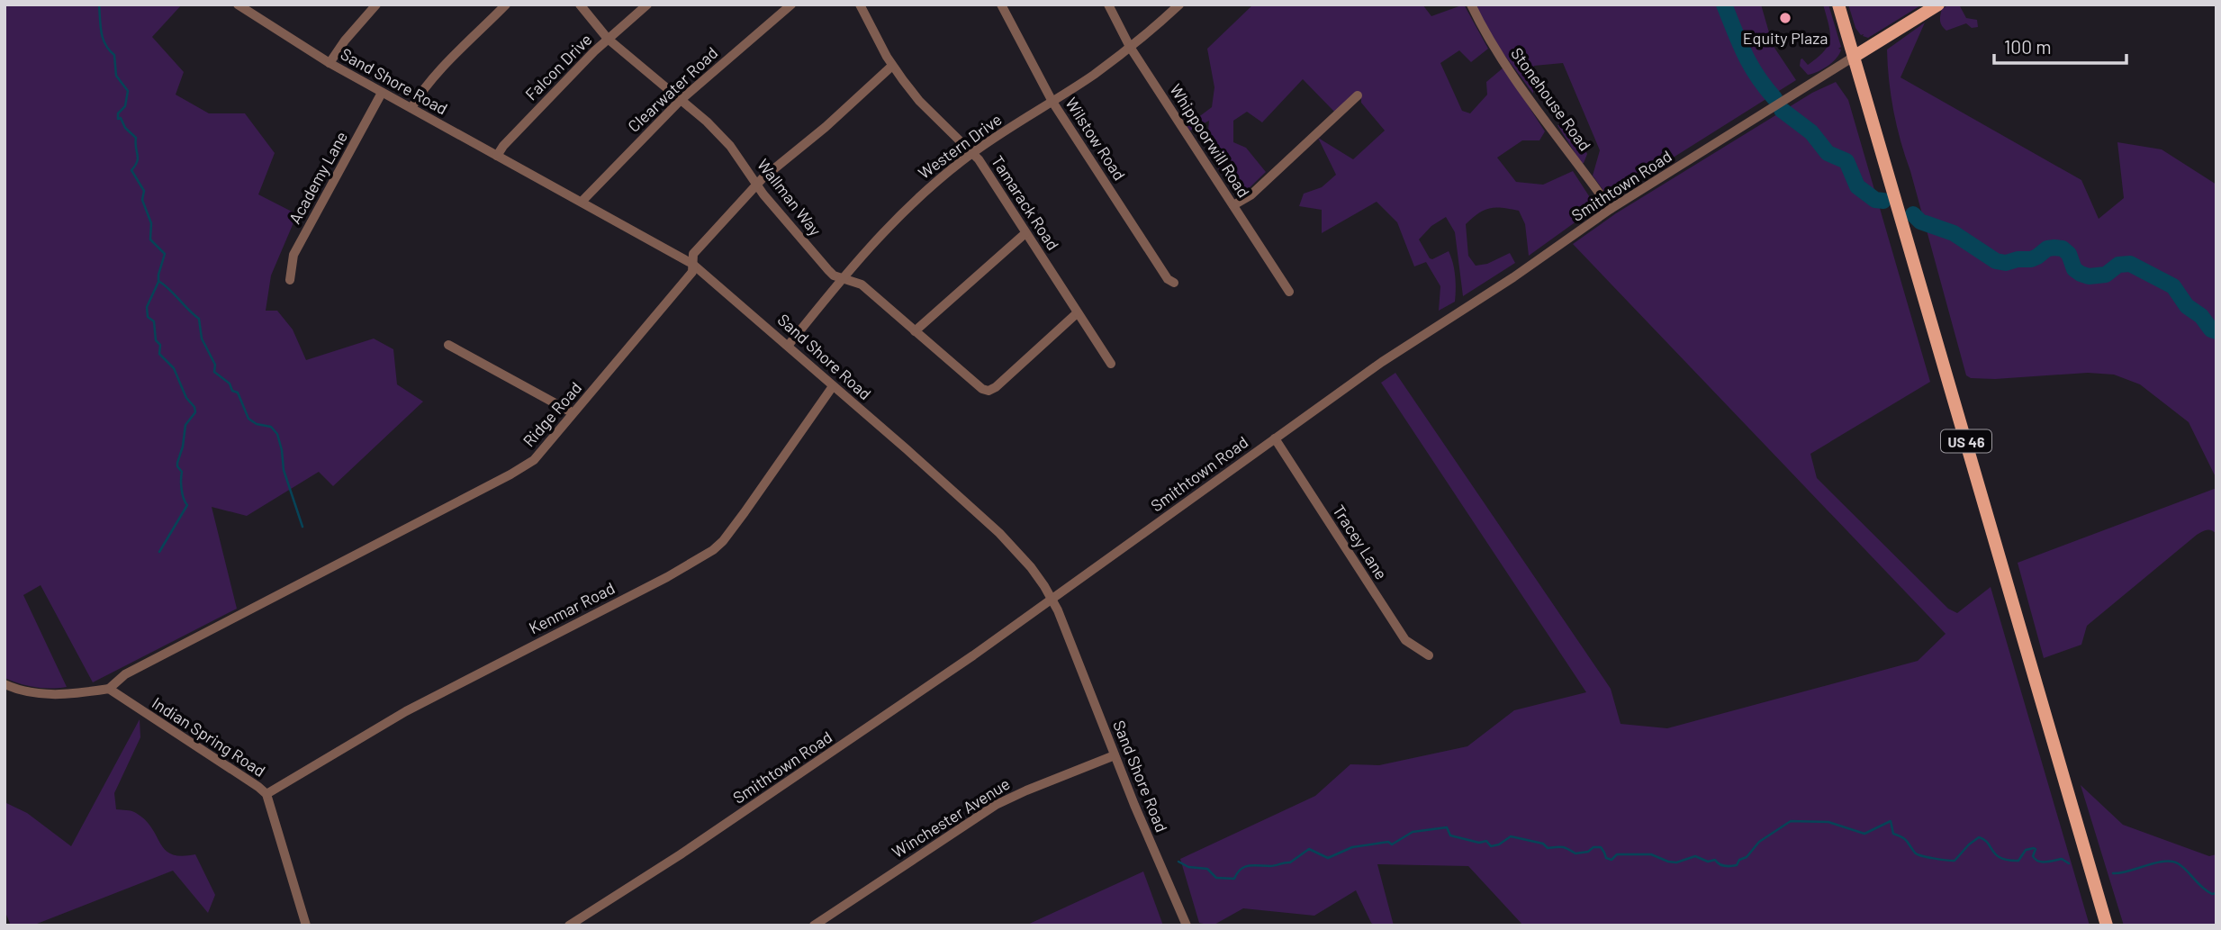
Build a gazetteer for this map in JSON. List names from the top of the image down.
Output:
{
  "streets": {
    "main road": ["US 46"],
    "street": [
      "Falcon Drive",
      "Sand Shore Road",
      "Clearwater Road",
      "Stonehouse Road",
      "Wilstow Road",
      "Whippoorwill Road",
      "Western Drive",
      "Academy Lane",
      "Smithtown Road",
      "Wallman Way",
      "Tamarack Road",
      "Ridge Road",
      "Tracey Lane",
      "Kenmar Road",
      "Indian Spring Road",
      "Winchester Avenue"
    ]
  },
  "crossings": [
    ["Falcon Drive", "Sand Shore Road"],
    ["Falcon Drive", "Wallman Way"],
    ["Sand Shore Road", "Clearwater Road"],
    ["Sand Shore Road", "Western Drive"],
    ["Sand Shore Road", "Academy Lane"],
    ["Sand Shore Road", "Smithtown Road"],
    ["Sand Shore Road", "Ridge Road"],
    ["Sand Shore Road", "Kenmar Road"],
    ["Sand Shore Road", "Winchester Avenue"],
    ["Clearwater Road", "Wallman Way"],
    ["Stonehouse Road", "Smithtown Road"],
    ["Wilstow Road", "Western Drive"],
    ["Whippoorwill Road", "Western Drive"],
    ["Western Drive", "Wallman Way"],
    ["Western Drive", "Tamarack Road"],
    ["Smithtown Road", "US 46"],
    ["Smithtown Road", "Tracey Lane"],
    ["Wallman Way", "Tamarack Road"],
    ["Wallman Way", "Ridge Road"],
    ["Tamarack Road", "Ridge Road"],
    ["Ridge Road", "Indian Spring Road"],
    ["Kenmar Road", "Indian Spring Road"]
  ],
  "places": ["Equity Plaza"],
  "scale_bar": "100 m"
}
